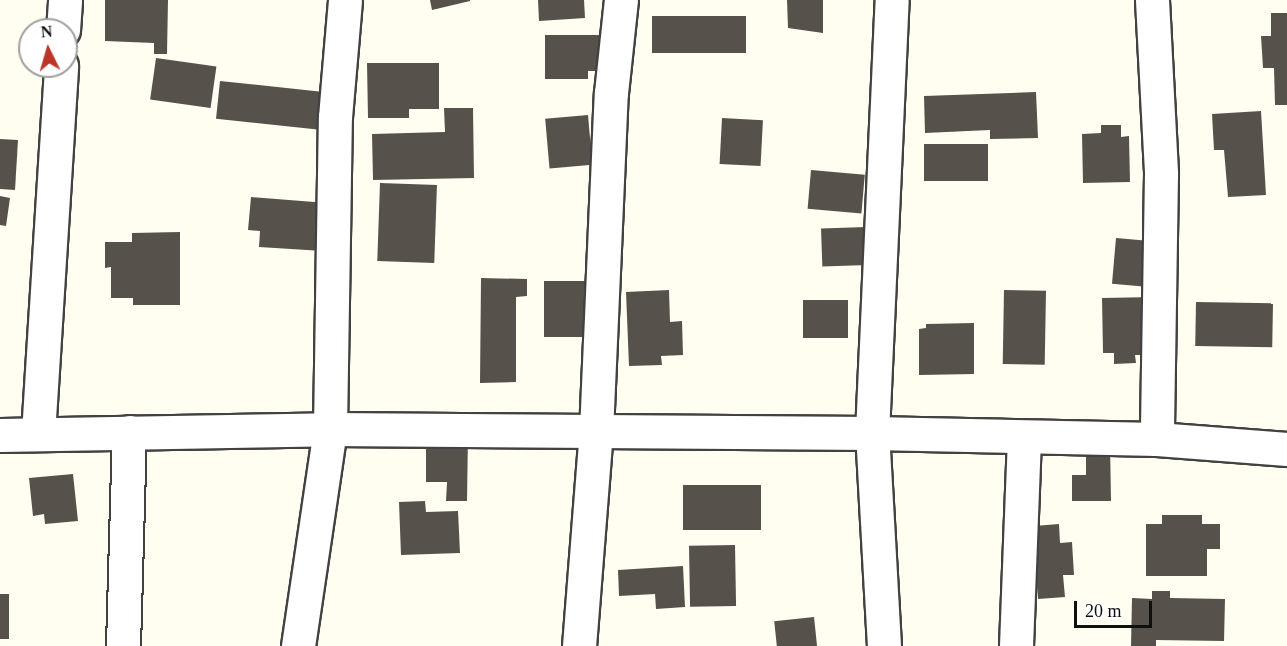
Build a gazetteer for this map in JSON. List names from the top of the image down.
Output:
{
  "scale_bar": "20 m",
  "north": "top"
}
